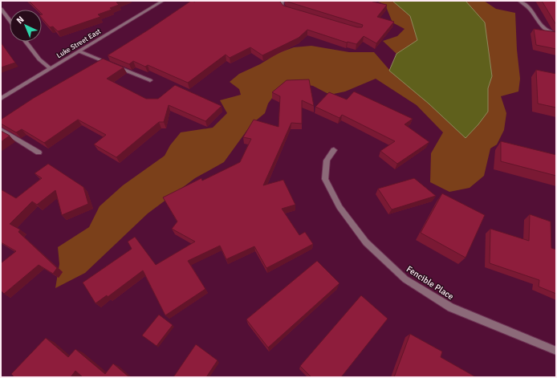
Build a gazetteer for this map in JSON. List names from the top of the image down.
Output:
{
  "streets": {
    "street": ["Luke Street East", "Fencible Place"]
  },
  "north": "top left"
}
